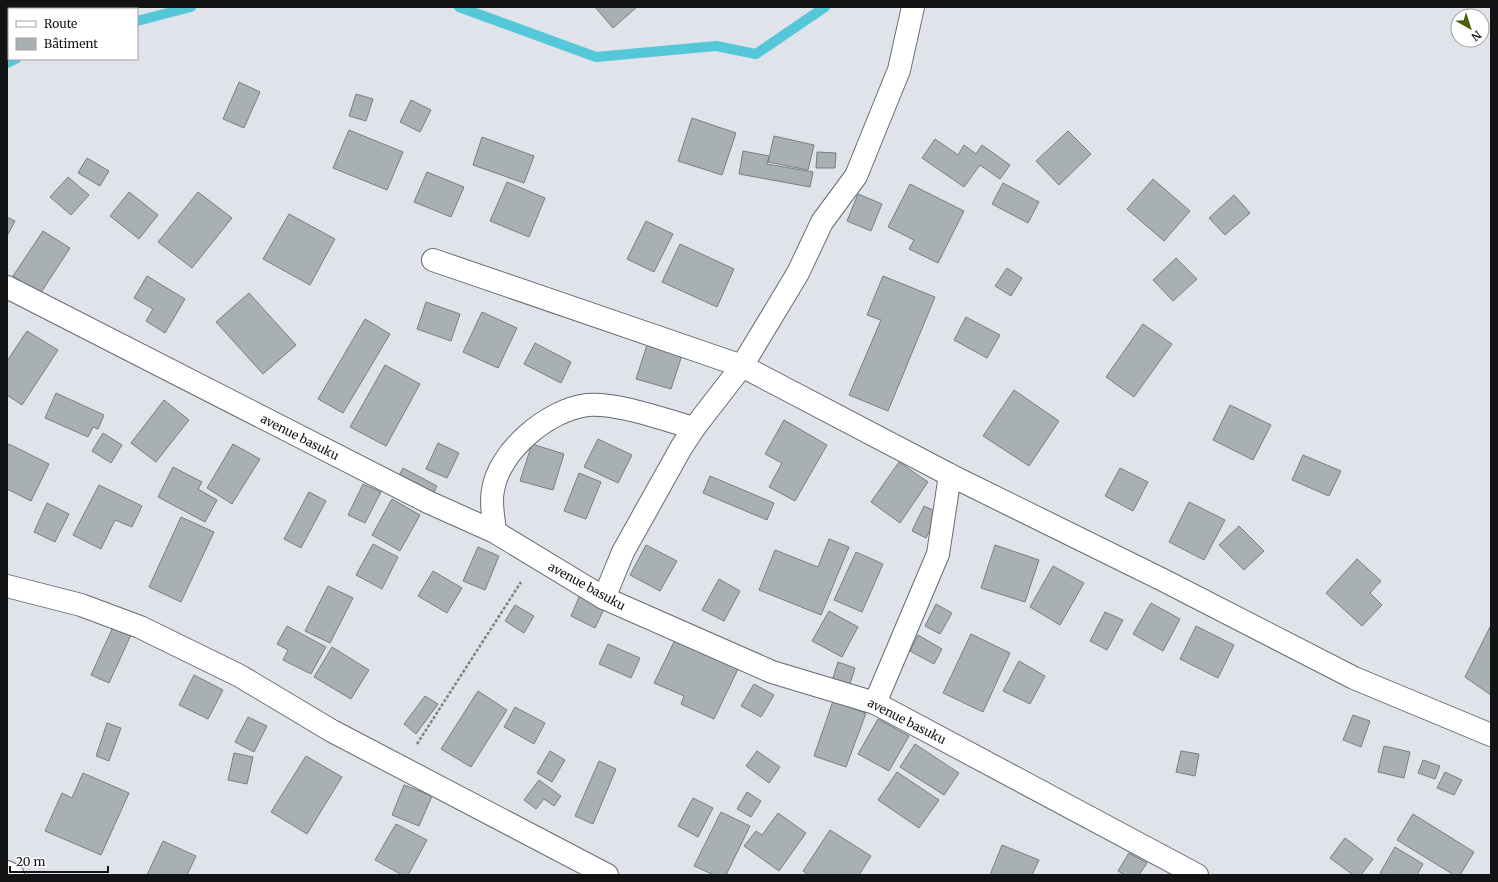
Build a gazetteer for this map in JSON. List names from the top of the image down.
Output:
{
  "streets": {
    "street": ["avenue basuku"]
  },
  "legend": ["Route", "Bâtiment"],
  "scale_bar": "20 m",
  "north": "bottom right"
}
